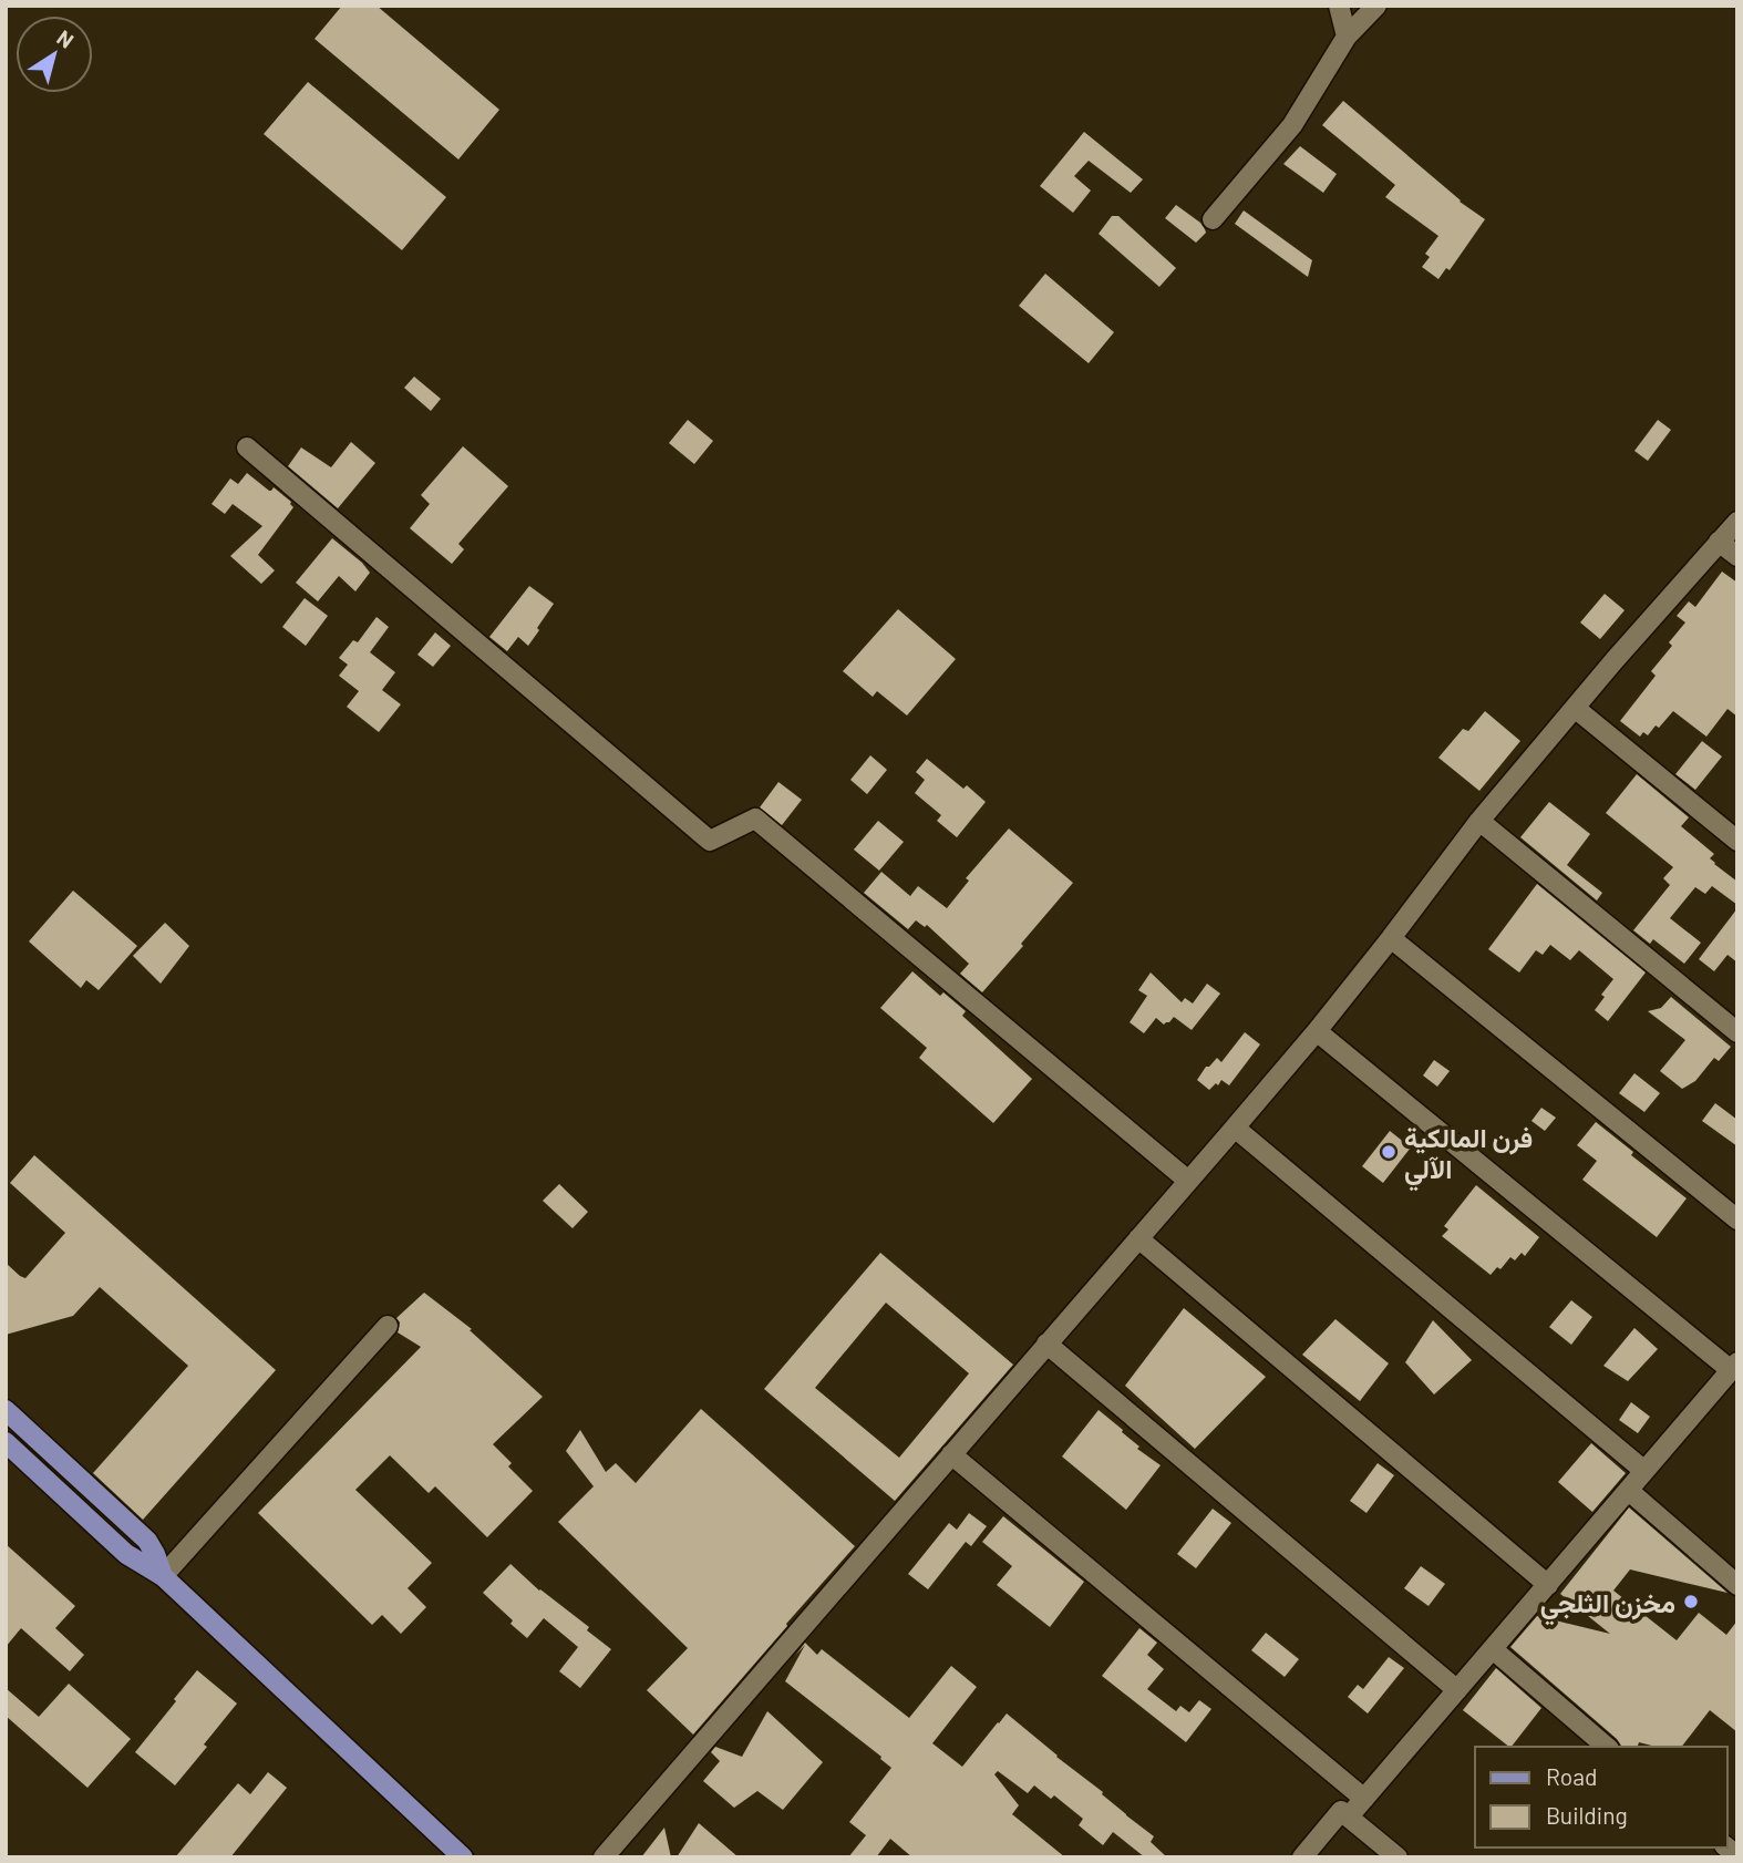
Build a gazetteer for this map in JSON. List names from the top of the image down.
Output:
{
  "places": ["فرن المالكية الآلي", "مخزن الثلجي"],
  "legend": ["Road", "Building"],
  "north": "top right"
}
